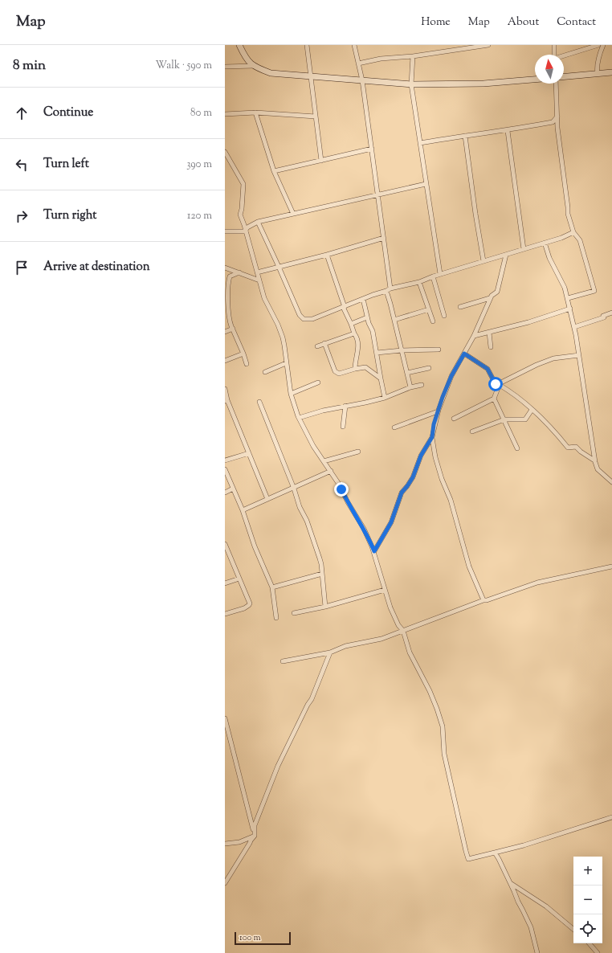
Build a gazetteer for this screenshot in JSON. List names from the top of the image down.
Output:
{
  "scale_bar": "100 m",
  "north": "top",
  "page": {
    "header": "Map",
    "nav": [
      "Home",
      "Map",
      "About",
      "Contact"
    ],
    "heading": ["8 min", "Walk · 590 m"],
    "list": [
      ["Continue", "80 m"],
      ["Turn left", "390 m"],
      ["Turn right", "120 m"],
      "Arrive at destination"
    ],
    "map_buttons": ["+", "−"],
    "scale": "100 m"
  }
}
